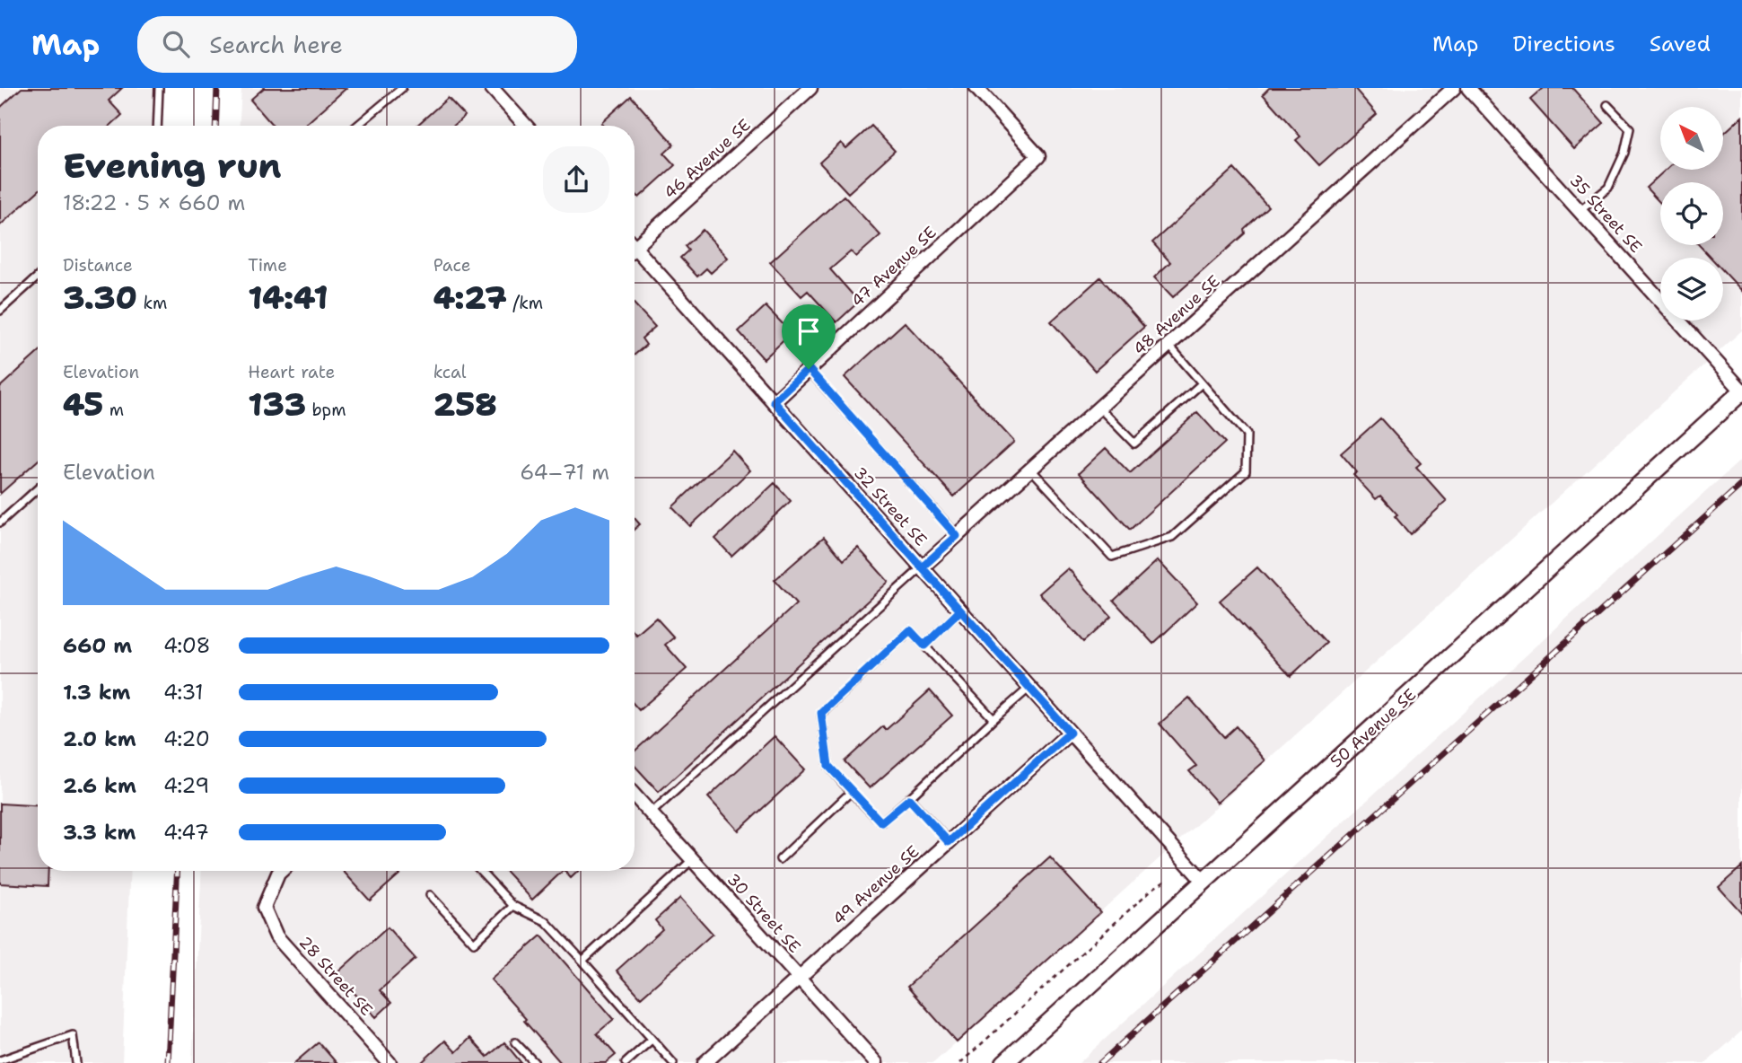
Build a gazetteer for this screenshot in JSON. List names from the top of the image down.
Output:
{
  "streets": {
    "street": [
      "46 Avenue SE",
      "35 Street SE",
      "47 Avenue SE",
      "48 Avenue SE",
      "32 Street SE",
      "50 Avenue SE",
      "49 Avenue SE",
      "30 Street SE",
      "28 Street SE"
    ]
  },
  "crossings": [
    ["35 Street SE", "50 Avenue SE"],
    ["47 Avenue SE", "32 Street SE"],
    ["48 Avenue SE", "32 Street SE"],
    ["32 Street SE", "50 Avenue SE"],
    ["32 Street SE", "49 Avenue SE"],
    ["49 Avenue SE", "30 Street SE"]
  ],
  "north": "top left",
  "page": {
    "header": "Map",
    "search": "Search here",
    "nav": ["Map", "Directions", "Saved"],
    "heading": ["Evening run", "18:22 · 5 × 660 m"],
    "stats": [
      ["Distance", "3.30 km"],
      ["Time", "14:41"],
      ["Pace", "4:27 /km"],
      ["Elevation", "45 m"],
      ["Heart rate", "133 bpm"],
      ["kcal", "258"]
    ],
    "chart": ["Elevation", "64–71 m"],
    "list": [
      {
        "name": "660 m",
        "note": "4:08"
      },
      {
        "name": "1.3 km",
        "note": "4:31"
      },
      {
        "name": "2.0 km",
        "note": "4:20"
      },
      {
        "name": "2.6 km",
        "note": "4:29"
      },
      {
        "name": "3.3 km",
        "note": "4:47"
      }
    ]
  }
}
